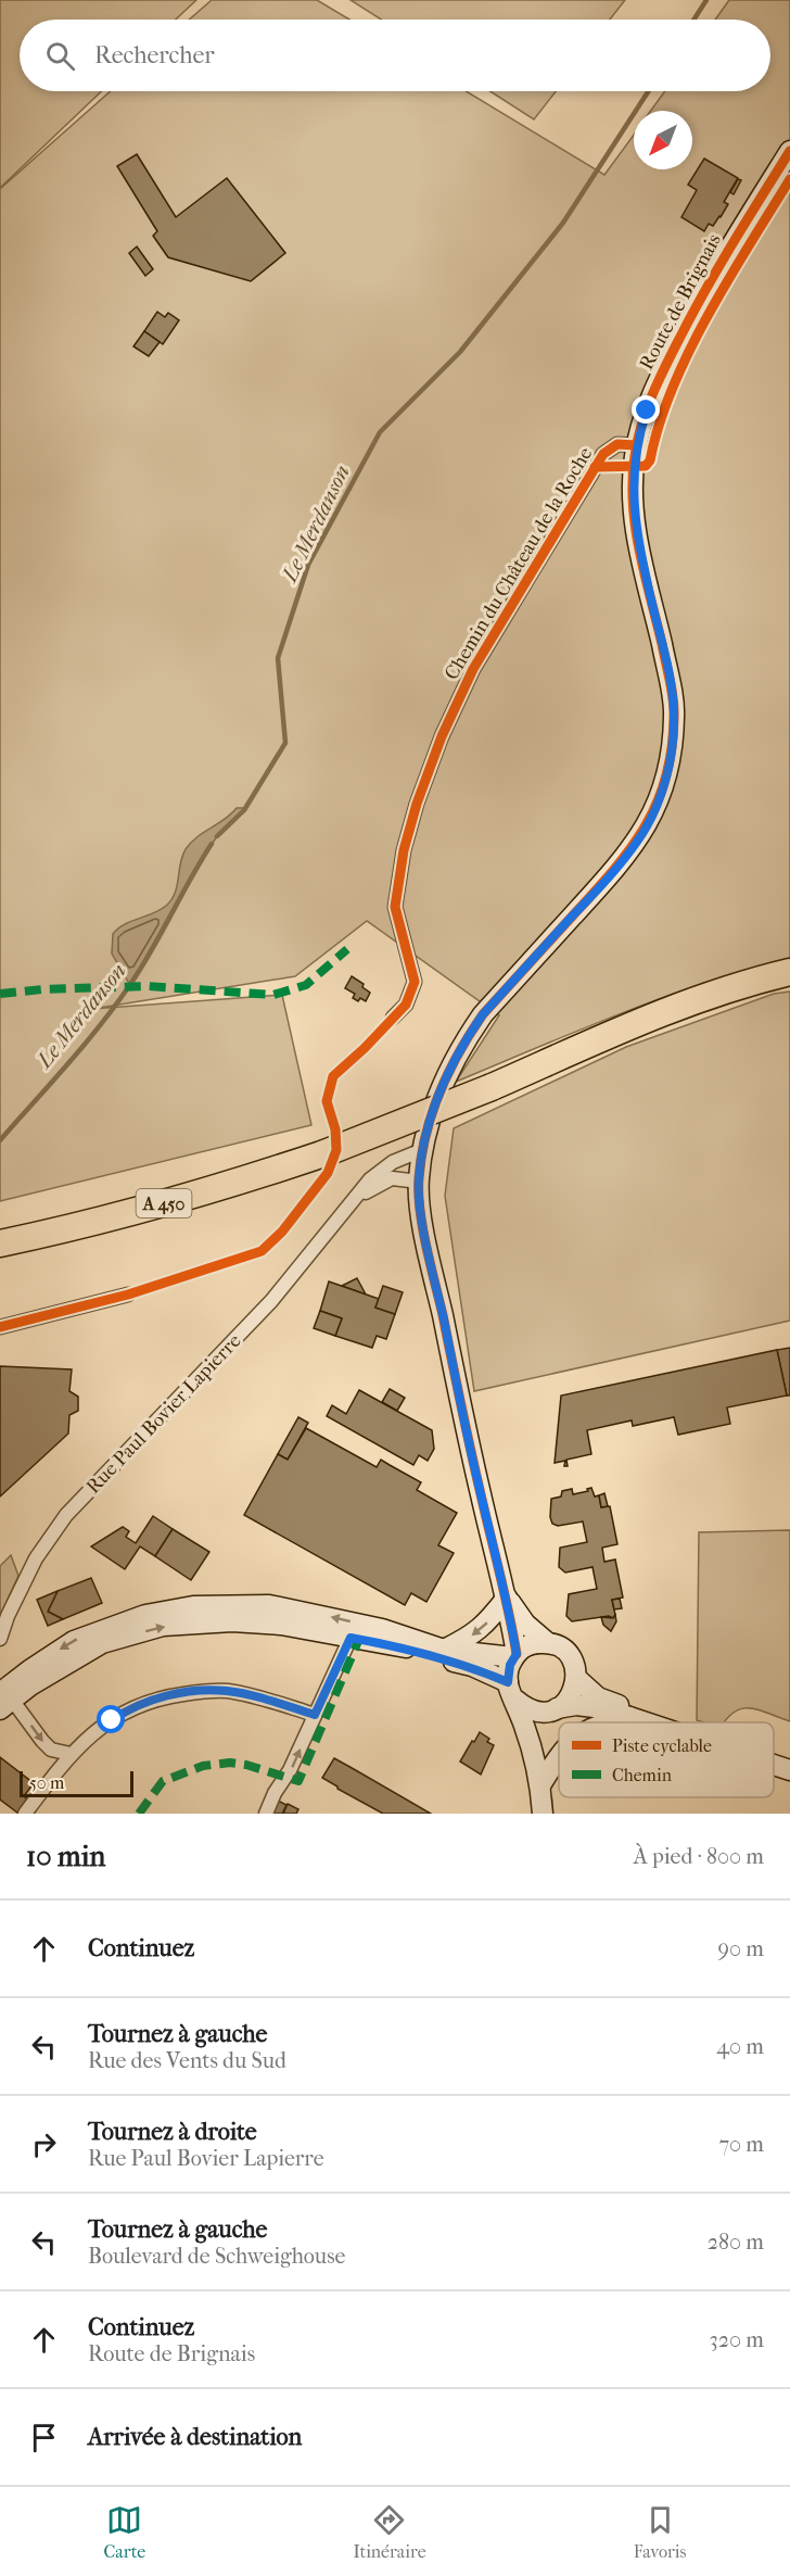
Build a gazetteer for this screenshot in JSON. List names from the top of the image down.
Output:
{
  "streets": {
    "highway": ["A 450"],
    "street": ["Route de Brignais", "Chemin du Château de la Roche", "Rue Paul Bovier Lapierre"]
  },
  "crossings": [
    ["Route de Brignais", "Chemin du Château de la Roche"],
    ["Route de Brignais", "Rue Paul Bovier Lapierre"]
  ],
  "water": ["Le Merdanson"],
  "legend": ["Piste cyclable", "Chemin"],
  "scale_bar": "50 m",
  "north": "bottom left",
  "page": {
    "search": "Rechercher",
    "scale": "50 m",
    "heading": ["10 min", "À pied · 800 m"],
    "list": [
      ["Continuez", "90 m"],
      ["Tournez à gauche", "Rue des Vents du Sud", "40 m"],
      ["Tournez à droite", "Rue Paul Bovier Lapierre", "70 m"],
      ["Tournez à gauche", "Boulevard de Schweighouse", "280 m"],
      ["Continuez", "Route de Brignais", "320 m"],
      "Arrivée à destination"
    ],
    "nav": ["Carte", "Itinéraire", "Favoris"]
  }
}
